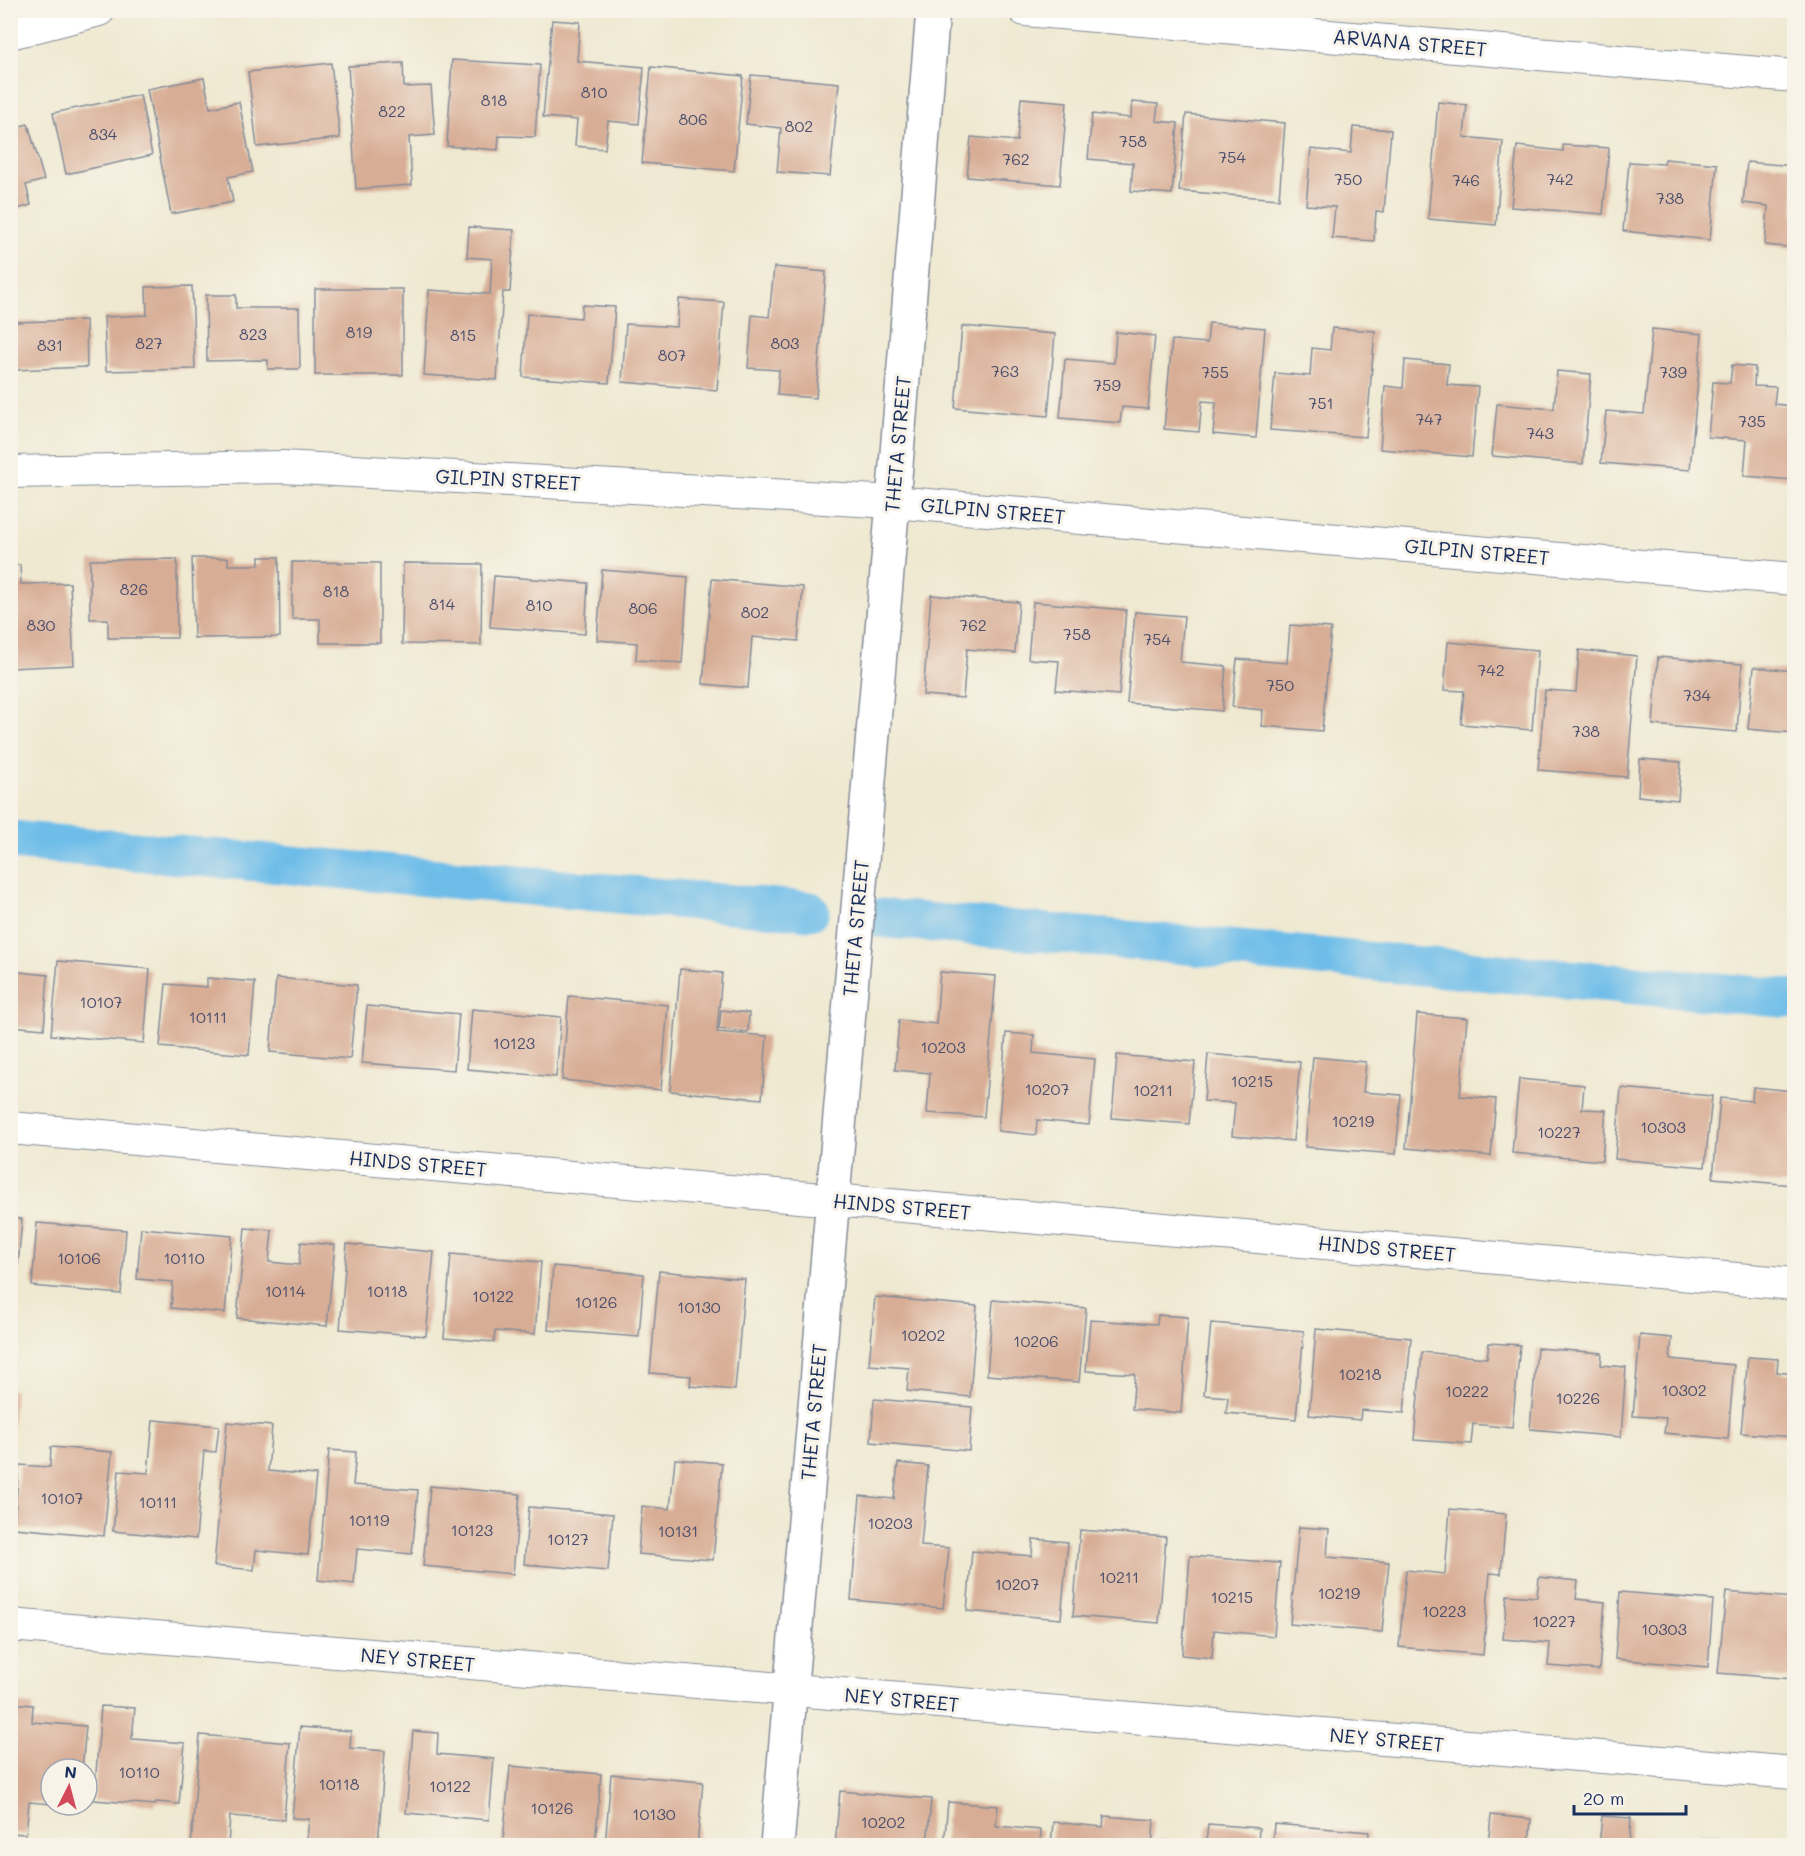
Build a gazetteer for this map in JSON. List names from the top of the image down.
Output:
{
  "streets": {
    "street": [
      "ARVANA STREET",
      "THETA STREET",
      "GILPIN STREET",
      "HINDS STREET",
      "NEY STREET"
    ]
  },
  "crossings": [
    ["THETA STREET", "GILPIN STREET"],
    ["THETA STREET", "HINDS STREET"],
    ["THETA STREET", "NEY STREET"]
  ],
  "house_numbers": [
    "810",
    "818",
    "822",
    "806",
    "802",
    "834",
    "758",
    "754",
    "762",
    "750",
    "742",
    "746",
    "738",
    "819",
    "823",
    "815",
    "827",
    "803",
    "831",
    "807",
    "763",
    "755",
    "739",
    "759",
    "751",
    "747",
    "735",
    "743",
    "826",
    "818",
    "814",
    "810",
    "806",
    "802",
    "830",
    "762",
    "758",
    "754",
    "742",
    "750",
    "734",
    "738",
    "10107",
    "10111",
    "10123",
    "10203",
    "10215",
    "10207",
    "10211",
    "10219",
    "10303",
    "10227",
    "10106",
    "10110",
    "10114",
    "10118",
    "10122",
    "10126",
    "10130",
    "10202",
    "10206",
    "10218",
    "10302",
    "10222",
    "10226",
    "10107",
    "10111",
    "10119",
    "10203",
    "10123",
    "10131",
    "10127",
    "10211",
    "10207",
    "10219",
    "10215",
    "10223",
    "10227",
    "10303",
    "10110",
    "10118",
    "10122",
    "10126",
    "10130",
    "10202"
  ],
  "scale_bar": "20 m",
  "north": "top"
}
